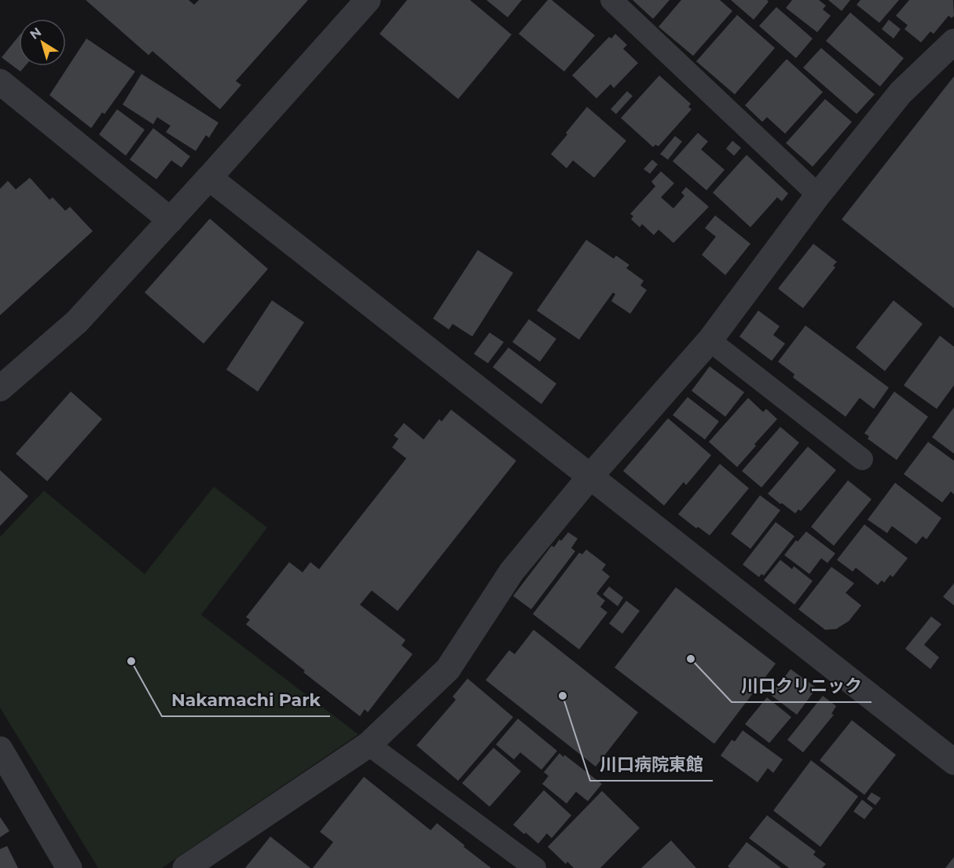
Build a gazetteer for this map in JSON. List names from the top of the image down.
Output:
{
  "places": ["川口クリニック", "Nakamachi Park", "川口病院東館"],
  "north": "top left"
}
